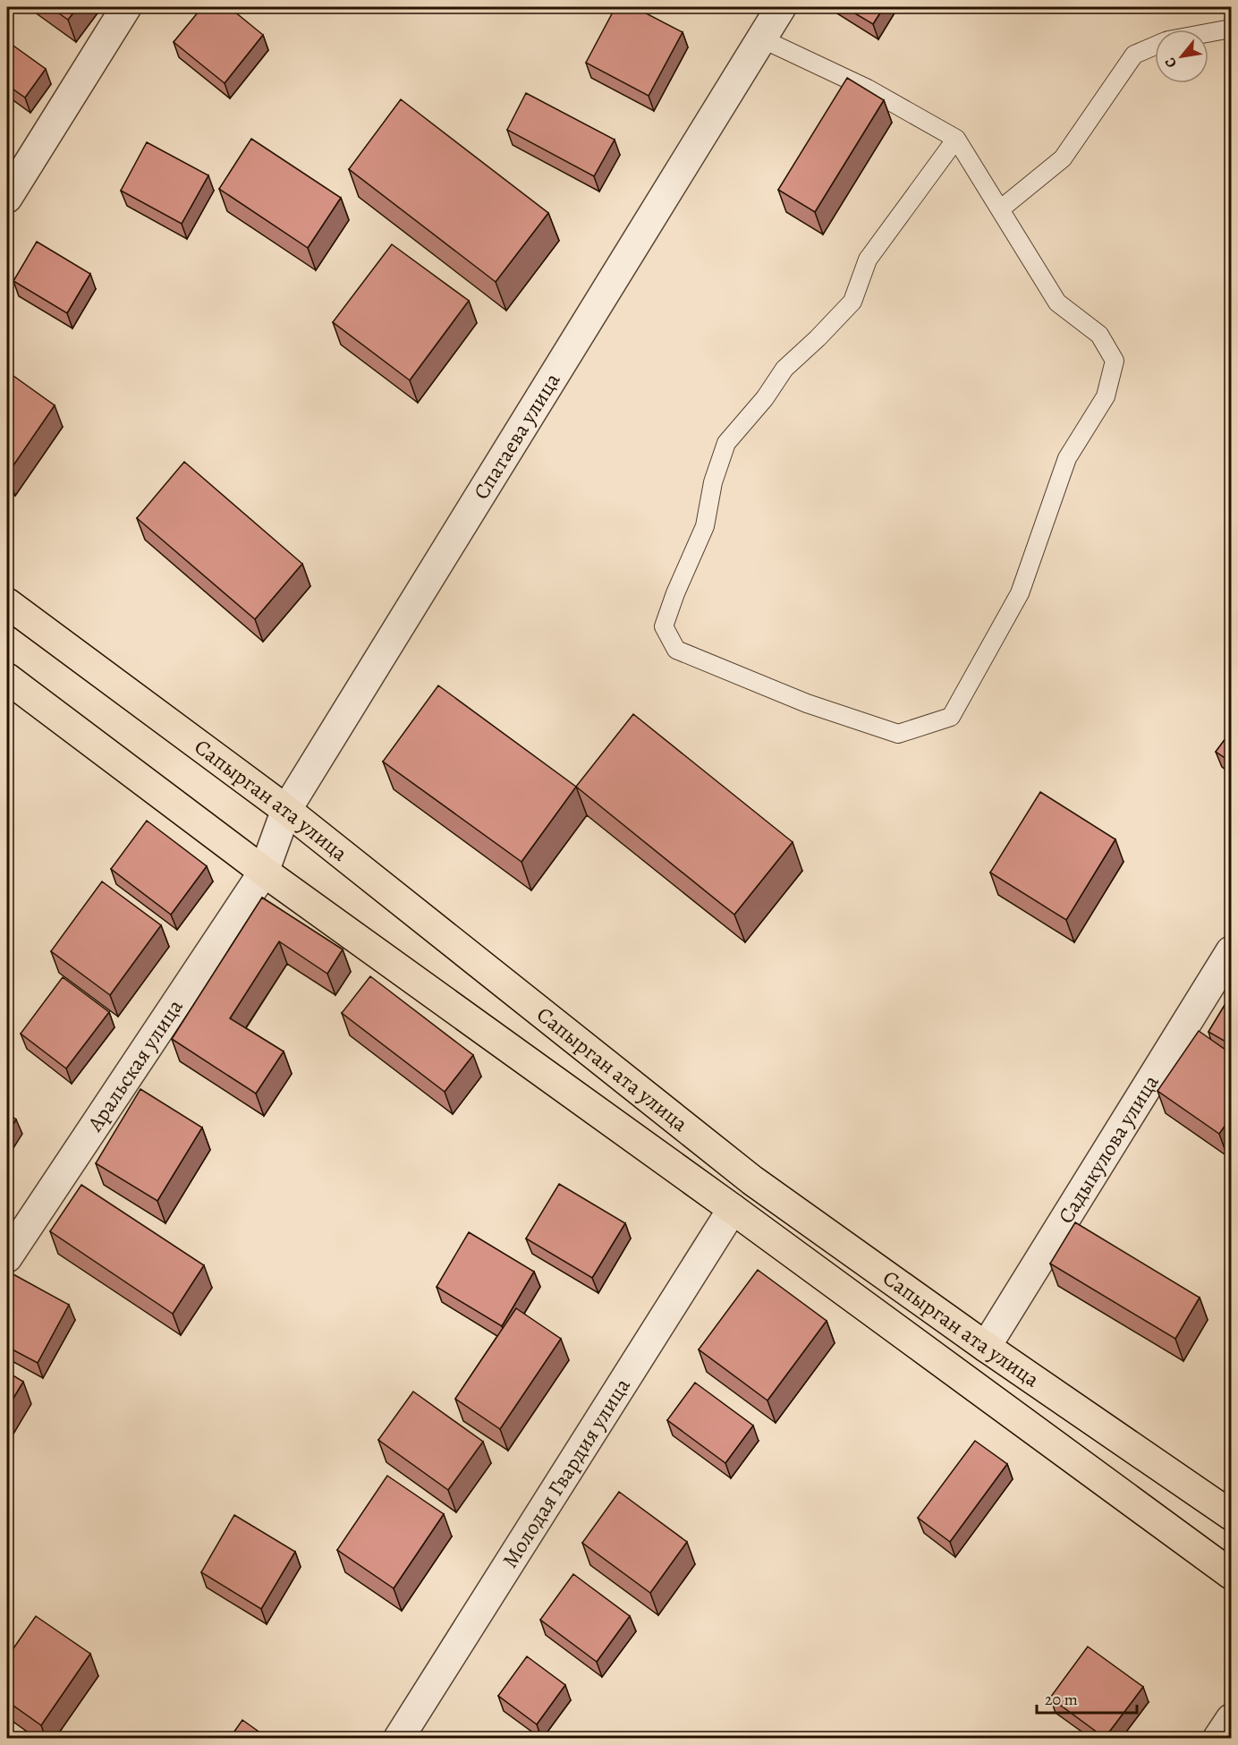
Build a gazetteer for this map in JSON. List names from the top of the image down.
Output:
{
  "streets": {
    "main road": ["Сапырган ата улица"],
    "street": [
      "Спатаева улица",
      "Аральская улица",
      "Садыкулова улица",
      "Молодая Гвардия улица"
    ]
  },
  "crossings": [
    ["Спатаева улица", "Сапырган ата улица"],
    ["Спатаева улица", "Аральская улица"],
    ["Сапырган ата улица", "Аральская улица"],
    ["Сапырган ата улица", "Садыкулова улица"],
    ["Сапырган ата улица", "Молодая Гвардия улица"]
  ],
  "scale_bar": "20 m",
  "north": "bottom left"
}
